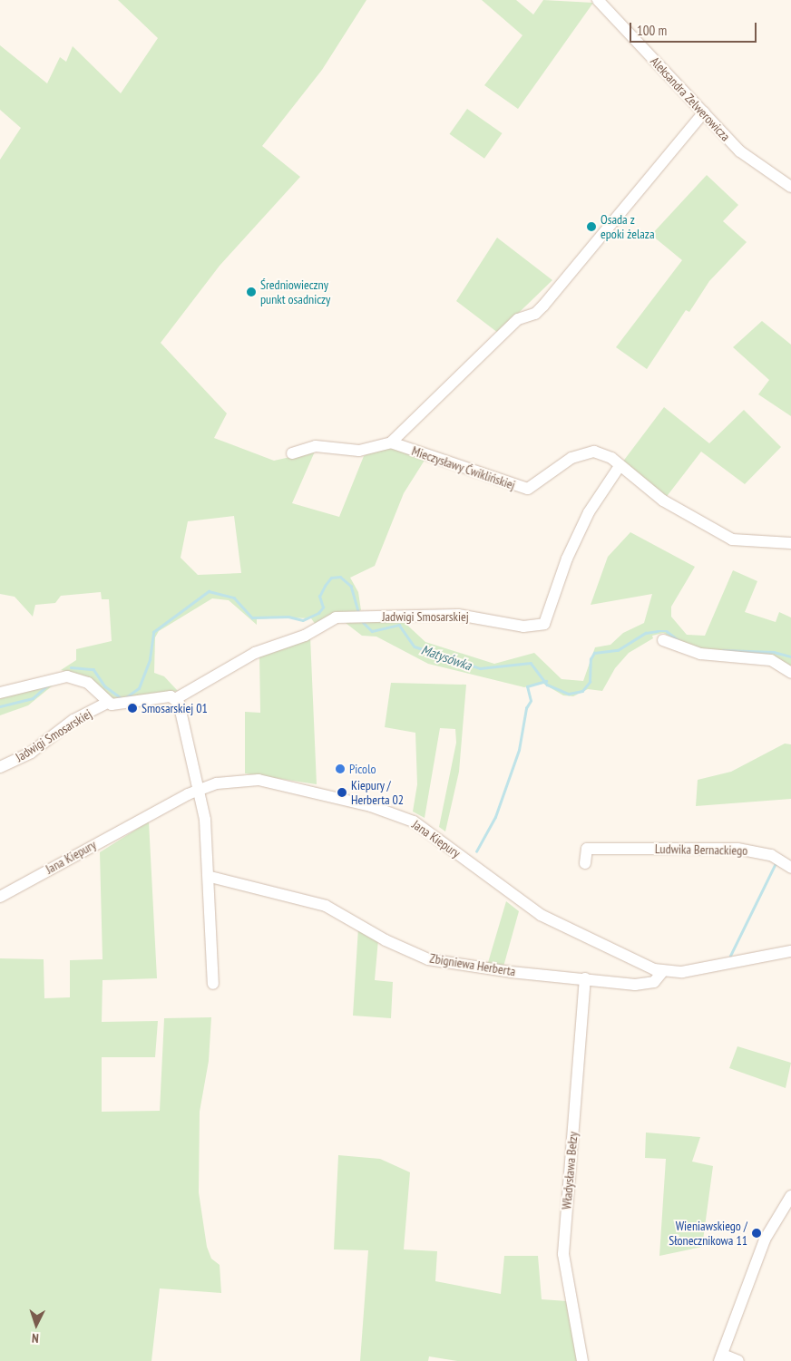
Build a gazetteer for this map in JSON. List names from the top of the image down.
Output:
{
  "streets": {
    "street": [
      "Aleksandra Zelwerowicza",
      "Mieczysławy Ćwiklińskiej",
      "Jadwigi Smosarskiej",
      "Jana Kiepury",
      "Ludwika Bernackiego",
      "Zbigniewa Herberta",
      "Władysława Bełzy"
    ]
  },
  "crossings": [
    ["Mieczysławy Ćwiklińskiej", "Jadwigi Smosarskiej"],
    ["Jana Kiepury", "Zbigniewa Herberta"],
    ["Zbigniewa Herberta", "Władysława Bełzy"]
  ],
  "water": ["Matysówka"],
  "places": [
    "Osada z epoki żelaza",
    "Średniowieczny punkt osadniczy",
    "Smosarskiej 01",
    "Picolo",
    "Kiepury / Herberta 02",
    "Wieniawskiego / Słonecznikowa 11"
  ],
  "scale_bar": "100 m",
  "north": "bottom"
}
